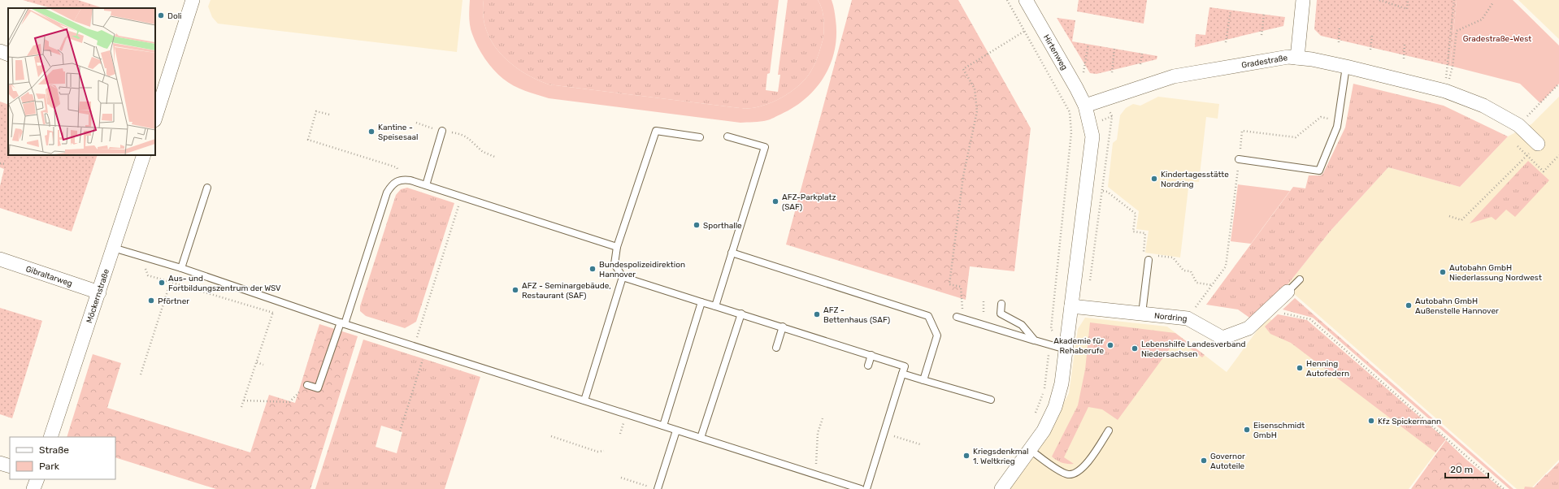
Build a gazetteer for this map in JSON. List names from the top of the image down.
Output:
{
  "streets": {
    "street": [
      "Hirtenweg",
      "Gradestraße",
      "Gibraltarweg",
      "Möckernstraße",
      "Nordring"
    ]
  },
  "crossings": [
    ["Hirtenweg", "Gradestraße"],
    ["Gibraltarweg", "Möckernstraße"]
  ],
  "parks": ["Gradestraße-West"],
  "places": [
    "Doli",
    "Kantine - Speisesaal",
    "Kindertagesstätte Nordring",
    "AFZ-Parkplatz (SAF)",
    "Sporthalle",
    "Bundespolizeidirektion Hannover",
    "Autobahn GmbH Niederlassung Nordwest",
    "Aus- und Fortbildungszentrum der WSV",
    "AFZ - Seminargebäude, Restaurant (SAF)",
    "Pförtner",
    "Autobahn GmbH Außenstelle Hannover",
    "AFZ - Bettenhaus (SAF)",
    "Akademie für Rehaberufe",
    "Lebenshilfe Landesverband Niedersachsen",
    "Henning Autofedern",
    "Kfz Spickermann",
    "Eisenschmidt GmbH",
    "Kriegsdenkmal 1. Weltkrieg",
    "Governor Autoteile"
  ],
  "legend": ["Straße", "Park"],
  "scale_bar": "20 m"
}
